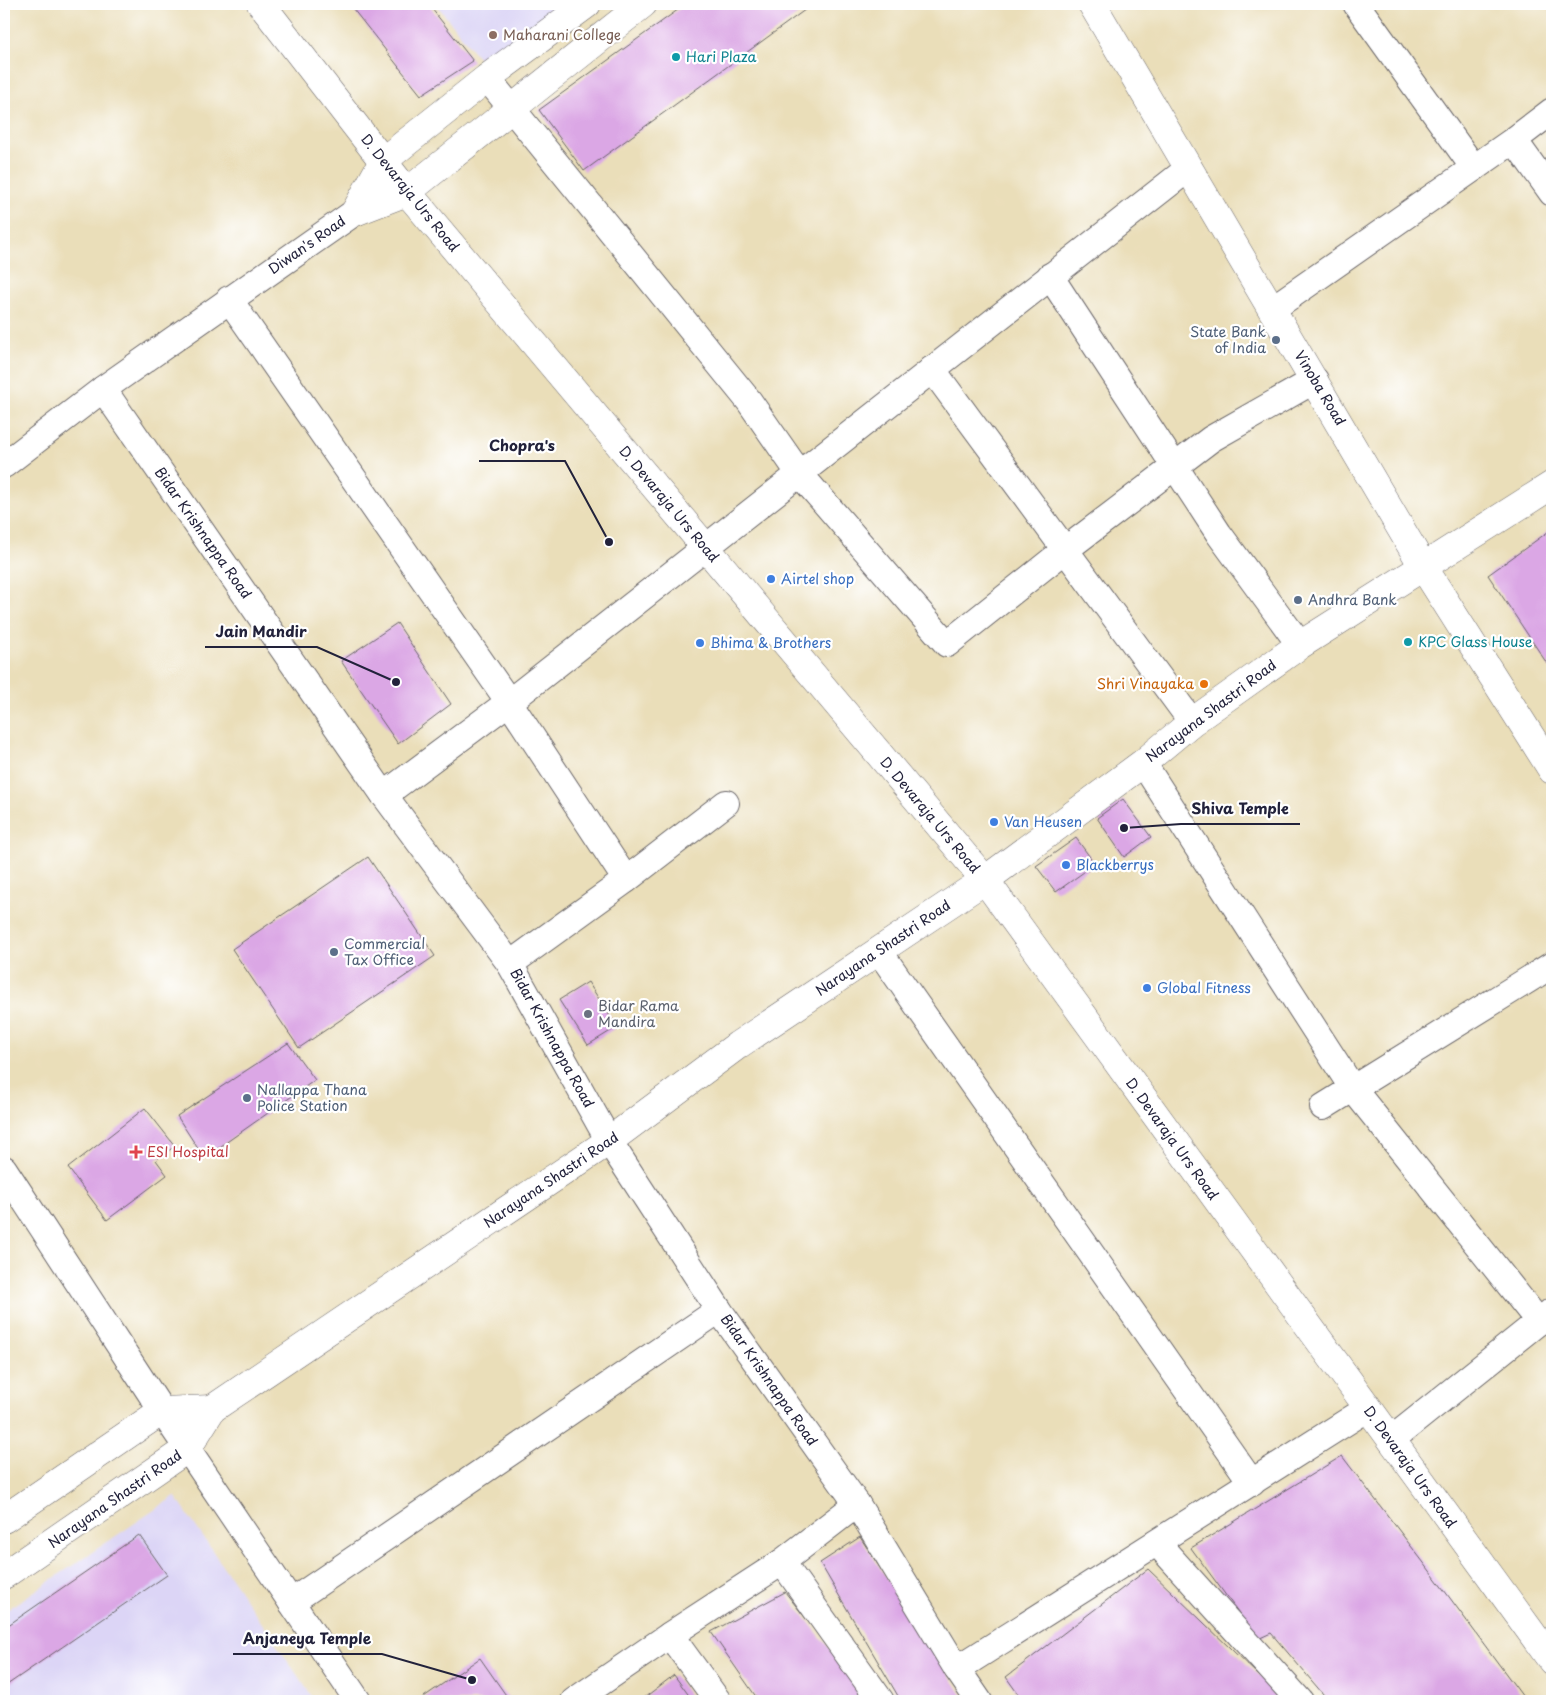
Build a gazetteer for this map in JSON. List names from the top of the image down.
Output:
{
  "streets": {
    "street": [
      "D. Devaraja Urs Road",
      "Diwan's Road",
      "Vinoba Road",
      "Bidar Krishnappa Road",
      "Narayana Shastri Road"
    ]
  },
  "crossings": [
    ["D. Devaraja Urs Road", "Diwan's Road"],
    ["D. Devaraja Urs Road", "Narayana Shastri Road"],
    ["Diwan's Road", "Bidar Krishnappa Road"],
    ["Vinoba Road", "Narayana Shastri Road"],
    ["Bidar Krishnappa Road", "Narayana Shastri Road"]
  ],
  "places": {
    "other": [
      "Maharani College",
      "Hari Plaza",
      "State Bank of India",
      "Chopra's",
      "Airtel shop",
      "Andhra Bank",
      "KPC Glass House",
      "Bhima & Brothers",
      "Jain Mandir",
      "Shri Vinayaka",
      "Van Heusen",
      "Shiva Temple",
      "Blackberrys",
      "Commercial Tax Office",
      "Global Fitness",
      "Bidar Rama Mandira",
      "Nallappa Thana Police Station",
      "Anjaneya Temple"
    ],
    "health": ["ESI Hospital"]
  }
}
